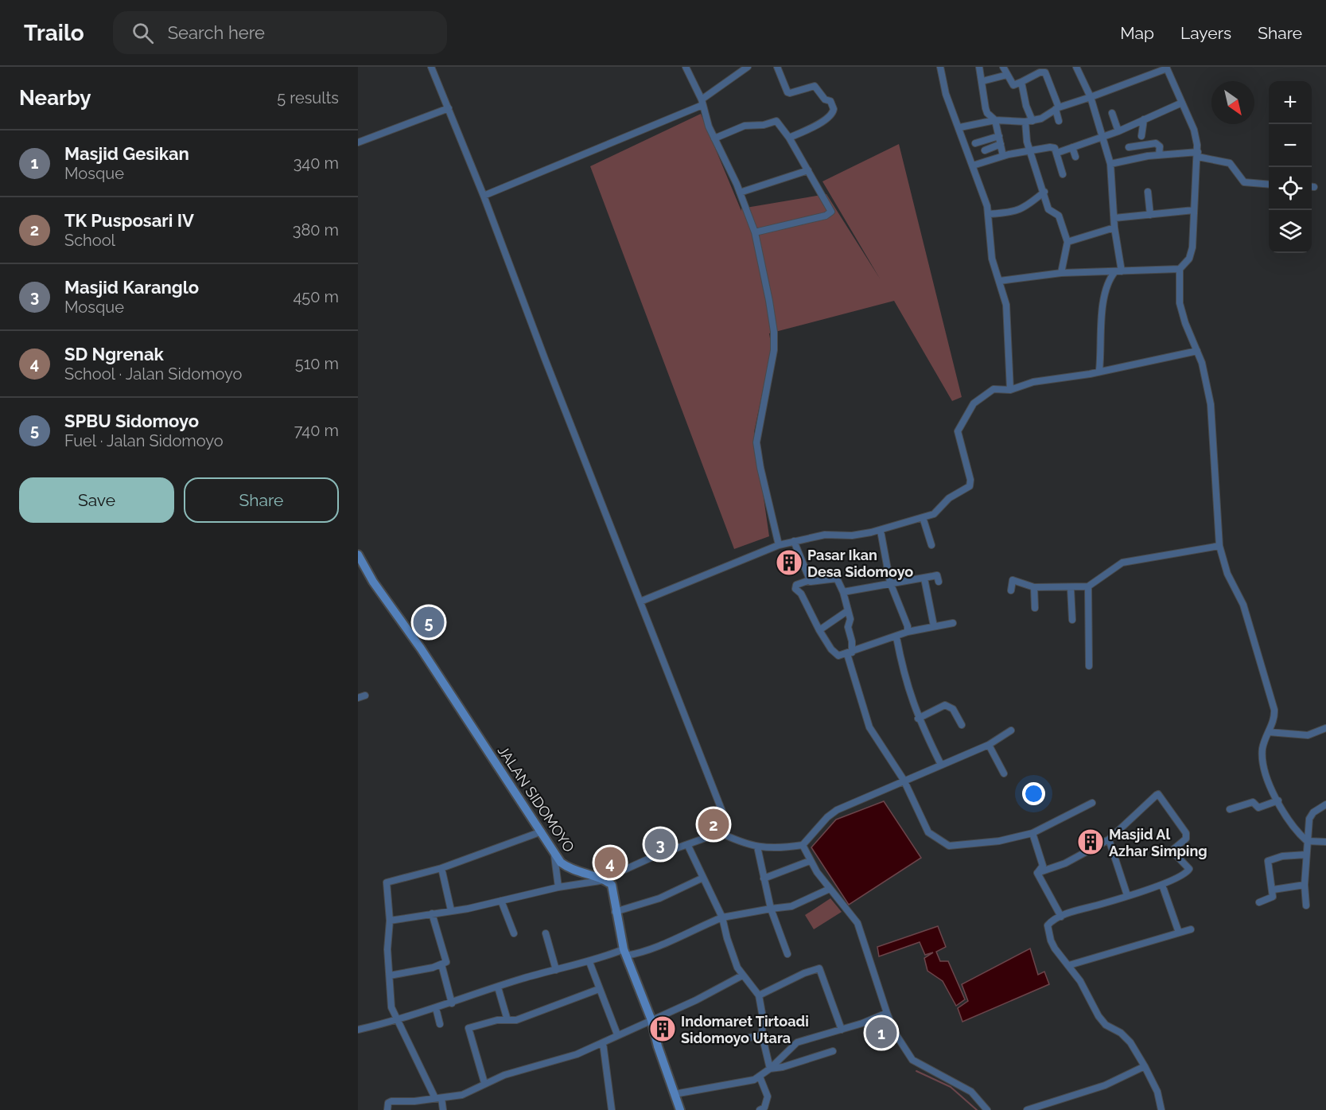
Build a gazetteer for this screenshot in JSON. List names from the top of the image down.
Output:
{
  "streets": {
    "main road": ["JALAN SIDOMOYO"]
  },
  "places": {
    "building": ["Pasar Ikan Desa Sidomoyo", "Masjid Al Azhar Simping", "Indomaret Tirtoadi Sidomoyo Utara"]
  },
  "north": "bottom right",
  "page": {
    "header": "Trailo",
    "search": "Search here",
    "nav": ["Map", "Layers", "Share"],
    "heading": ["Nearby", "5 results"],
    "map_buttons": ["+", "−"],
    "list": [
      {
        "mark": "1",
        "name": "Masjid Gesikan",
        "note": "Mosque",
        "value": "340 m"
      },
      {
        "mark": "2",
        "name": "TK Pusposari IV",
        "note": "School",
        "value": "380 m"
      },
      {
        "mark": "3",
        "name": "Masjid Karanglo",
        "note": "Mosque",
        "value": "450 m"
      },
      {
        "mark": "4",
        "name": "SD Ngrenak",
        "note": "School · Jalan Sidomoyo",
        "value": "510 m"
      },
      {
        "mark": "5",
        "name": "SPBU Sidomoyo",
        "note": "Fuel · Jalan Sidomoyo",
        "value": "740 m"
      }
    ],
    "buttons": ["Save", "Share"],
    "pins": [
      "5",
      "2",
      "3",
      "4",
      "1"
    ]
  }
}
